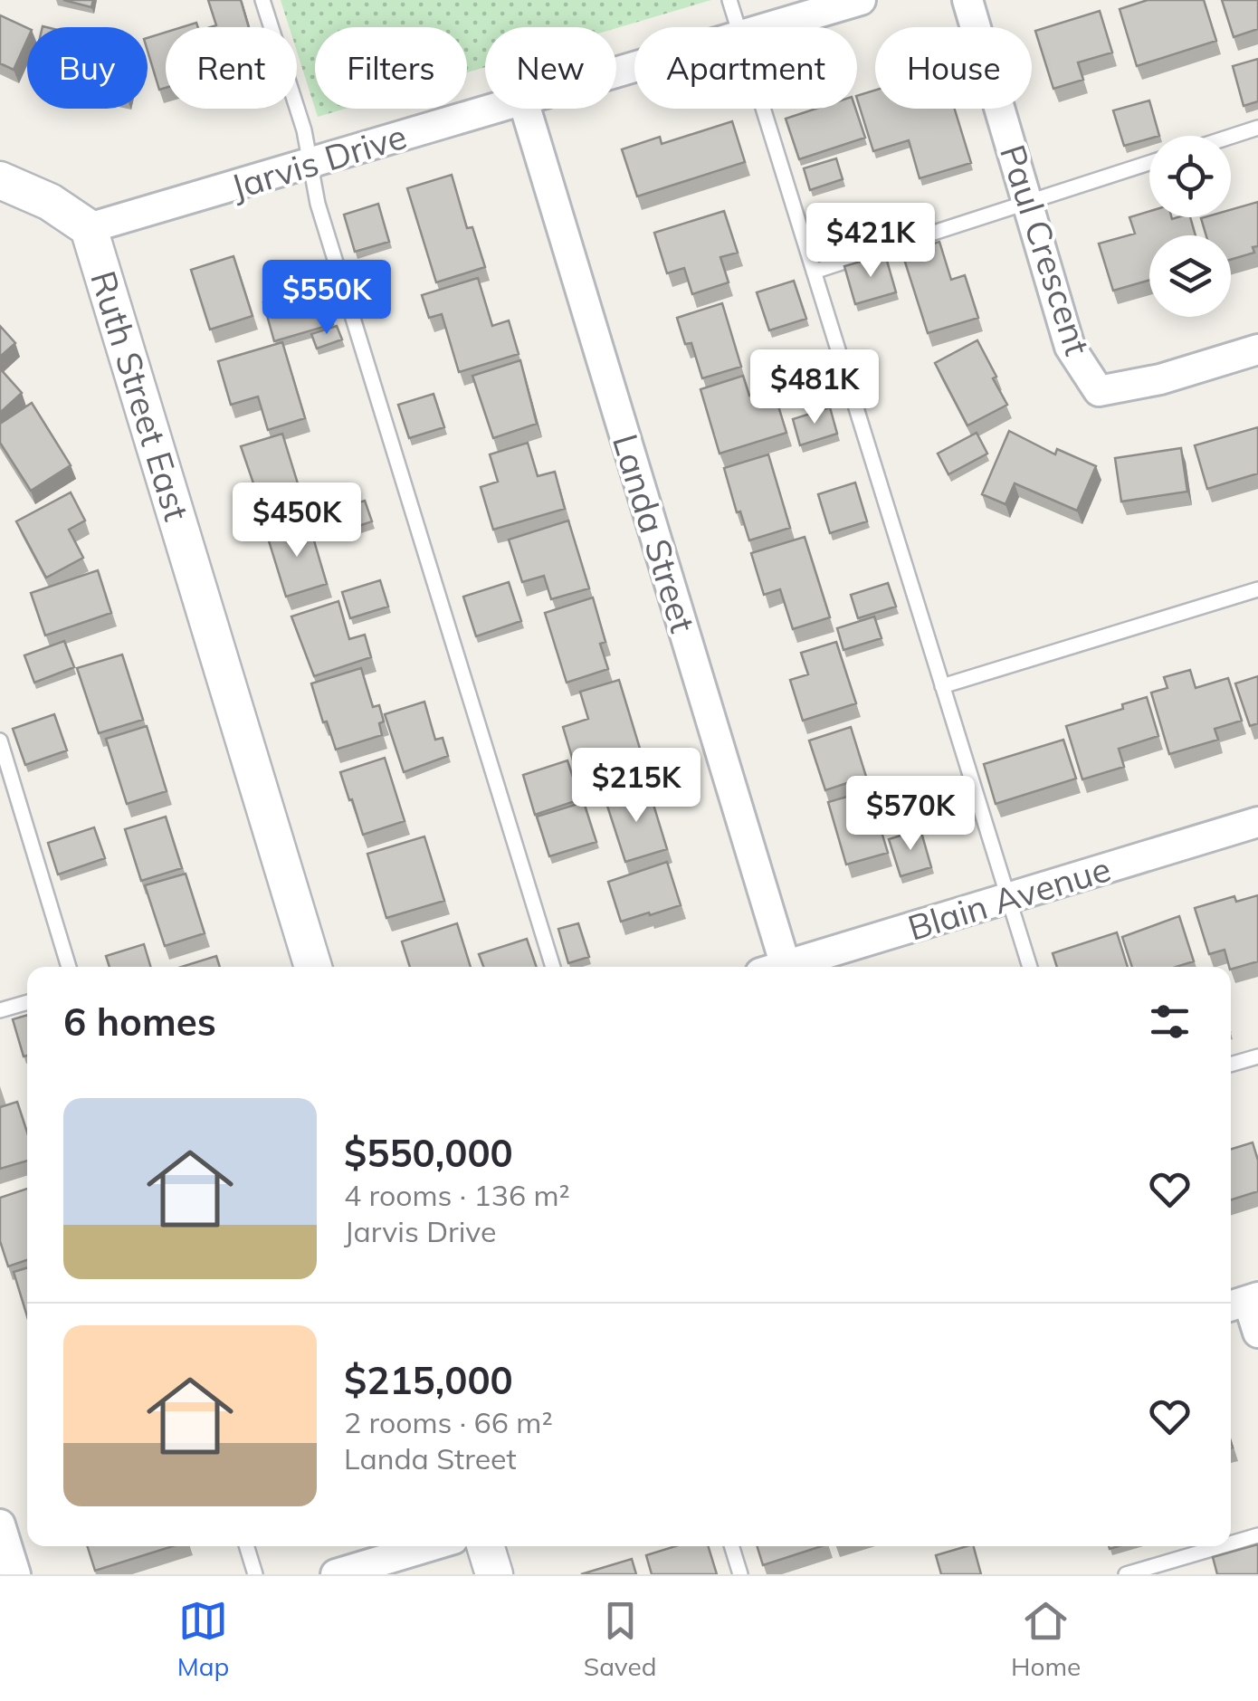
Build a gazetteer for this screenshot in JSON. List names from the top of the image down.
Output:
{
  "streets": {
    "street": [
      "Jarvis Drive",
      "Paul Crescent",
      "Ruth Street East",
      "Landa Street",
      "Blain Avenue"
    ]
  },
  "crossings": [
    ["Jarvis Drive", "Ruth Street East"]
  ],
  "page": {
    "chip": [
      "Buy",
      "Rent",
      "Filters",
      "New",
      "Apartment",
      "House"
    ],
    "price": [
      "$421K",
      "$550K",
      "$481K",
      "$450K",
      "$215K",
      "$570K"
    ],
    "heading": "6 homes",
    "list": [
      {
        "name": "$550,000",
        "note": "4 rooms · 136 m² · Jarvis Drive"
      },
      {
        "name": "$215,000",
        "note": "2 rooms · 66 m² · Landa Street"
      }
    ],
    "tabs": ["Map", "Saved", "Home"]
  }
}
